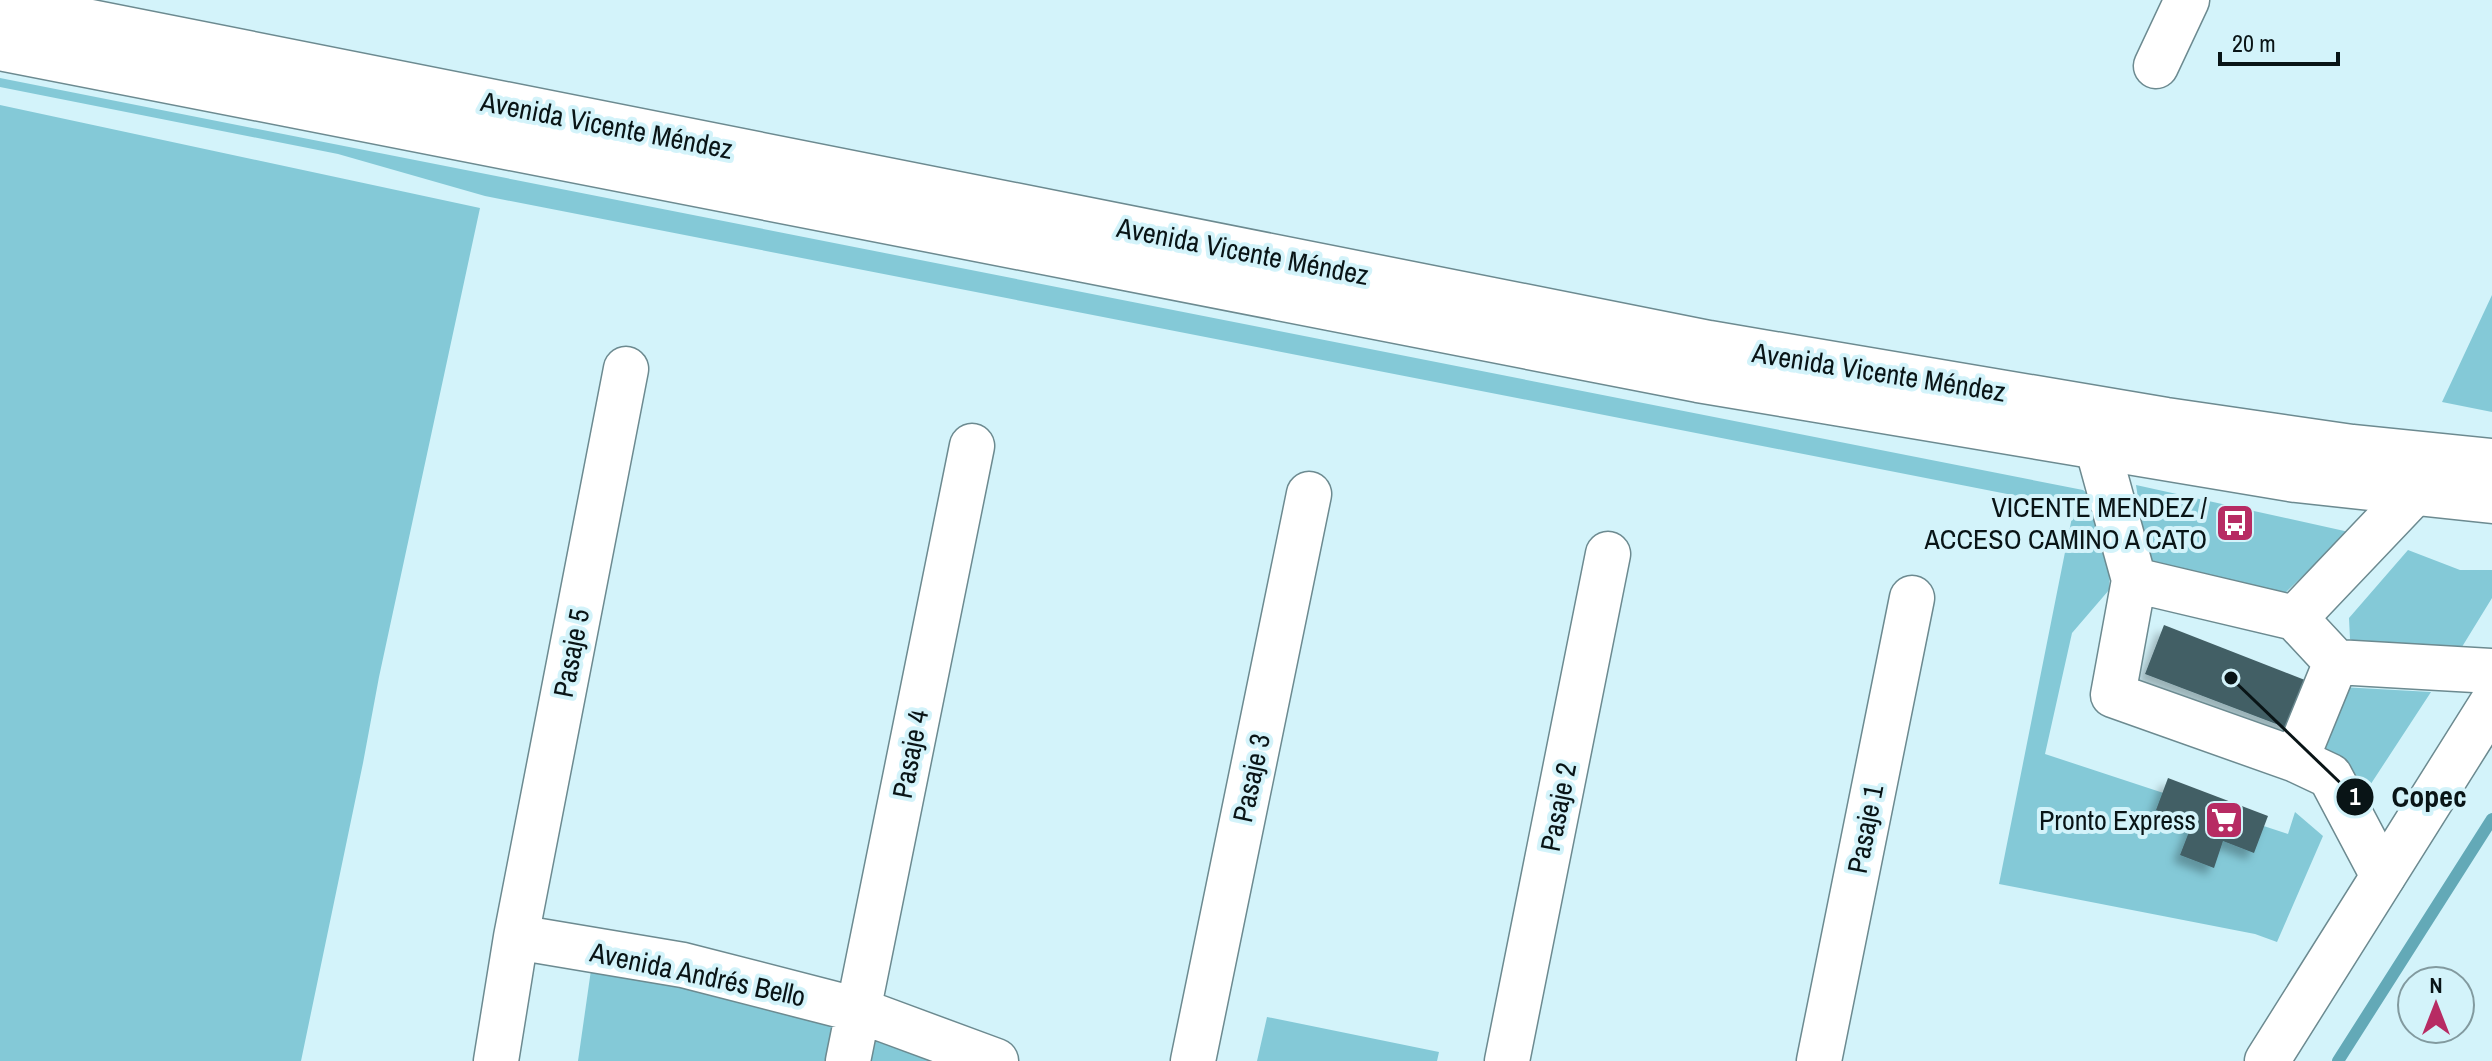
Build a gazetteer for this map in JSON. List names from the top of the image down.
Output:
{
  "streets": {
    "main road": [
      "Avenida Vicente Méndez",
      "Pasaje 5",
      "Pasaje 4",
      "Pasaje 3",
      "Pasaje 2",
      "Pasaje 1",
      "Avenida Andrés Bello"
    ]
  },
  "crossings": [
    ["Pasaje 5", "Avenida Andrés Bello"],
    ["Pasaje 4", "Avenida Andrés Bello"]
  ],
  "places": {
    "bus stop": ["VICENTE MENDEZ / ACCESO CAMINO A CATO"],
    "other": ["Copec"],
    "supermarket": ["Pronto Express"]
  },
  "scale_bar": "20 m",
  "north": "top"
}
